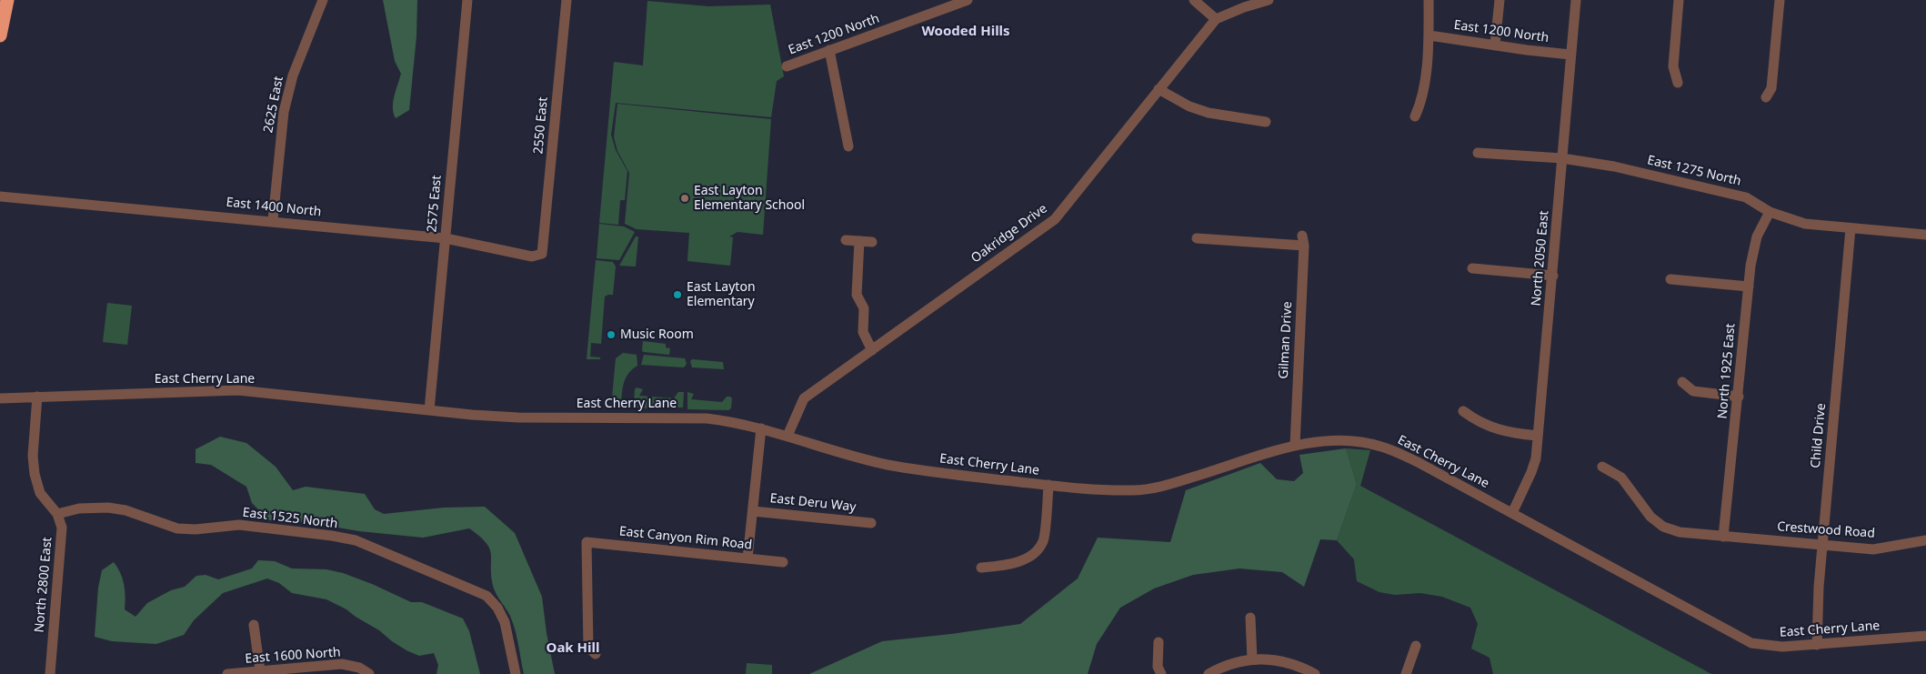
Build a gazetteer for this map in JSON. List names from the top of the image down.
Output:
{
  "streets": {
    "street": [
      "East 1200 North",
      "2625 East",
      "2550 East",
      "East 1275 North",
      "2575 East",
      "East 1400 North",
      "Oakridge Drive",
      "North 2050 East",
      "Gilman Drive",
      "North 1925 East",
      "East Cherry Lane",
      "Child Drive",
      "East Deru Way",
      "East 1525 North",
      "Crestwood Road",
      "East Canyon Rim Road",
      "North 2800 East",
      "East 1600 North"
    ]
  },
  "crossings": [
    ["East 1200 North", "North 2050 East"],
    ["2625 East", "East 1400 North"],
    ["2550 East", "East 1400 North"],
    ["East 1275 North", "North 2050 East"],
    ["East 1275 North", "North 1925 East"],
    ["East 1275 North", "Child Drive"],
    ["2575 East", "East 1400 North"],
    ["2575 East", "East Cherry Lane"],
    ["Oakridge Drive", "East Cherry Lane"],
    ["North 2050 East", "East Cherry Lane"],
    ["Gilman Drive", "East Cherry Lane"],
    ["North 1925 East", "Crestwood Road"],
    ["East Cherry Lane", "Child Drive"],
    ["East Cherry Lane", "North 2800 East"],
    ["Child Drive", "Crestwood Road"],
    ["East 1525 North", "North 2800 East"]
  ],
  "districts": ["Wooded Hills", "Oak Hill"],
  "places": ["East Layton Elementary School", "East Layton Elementary", "Music Room"]
}
